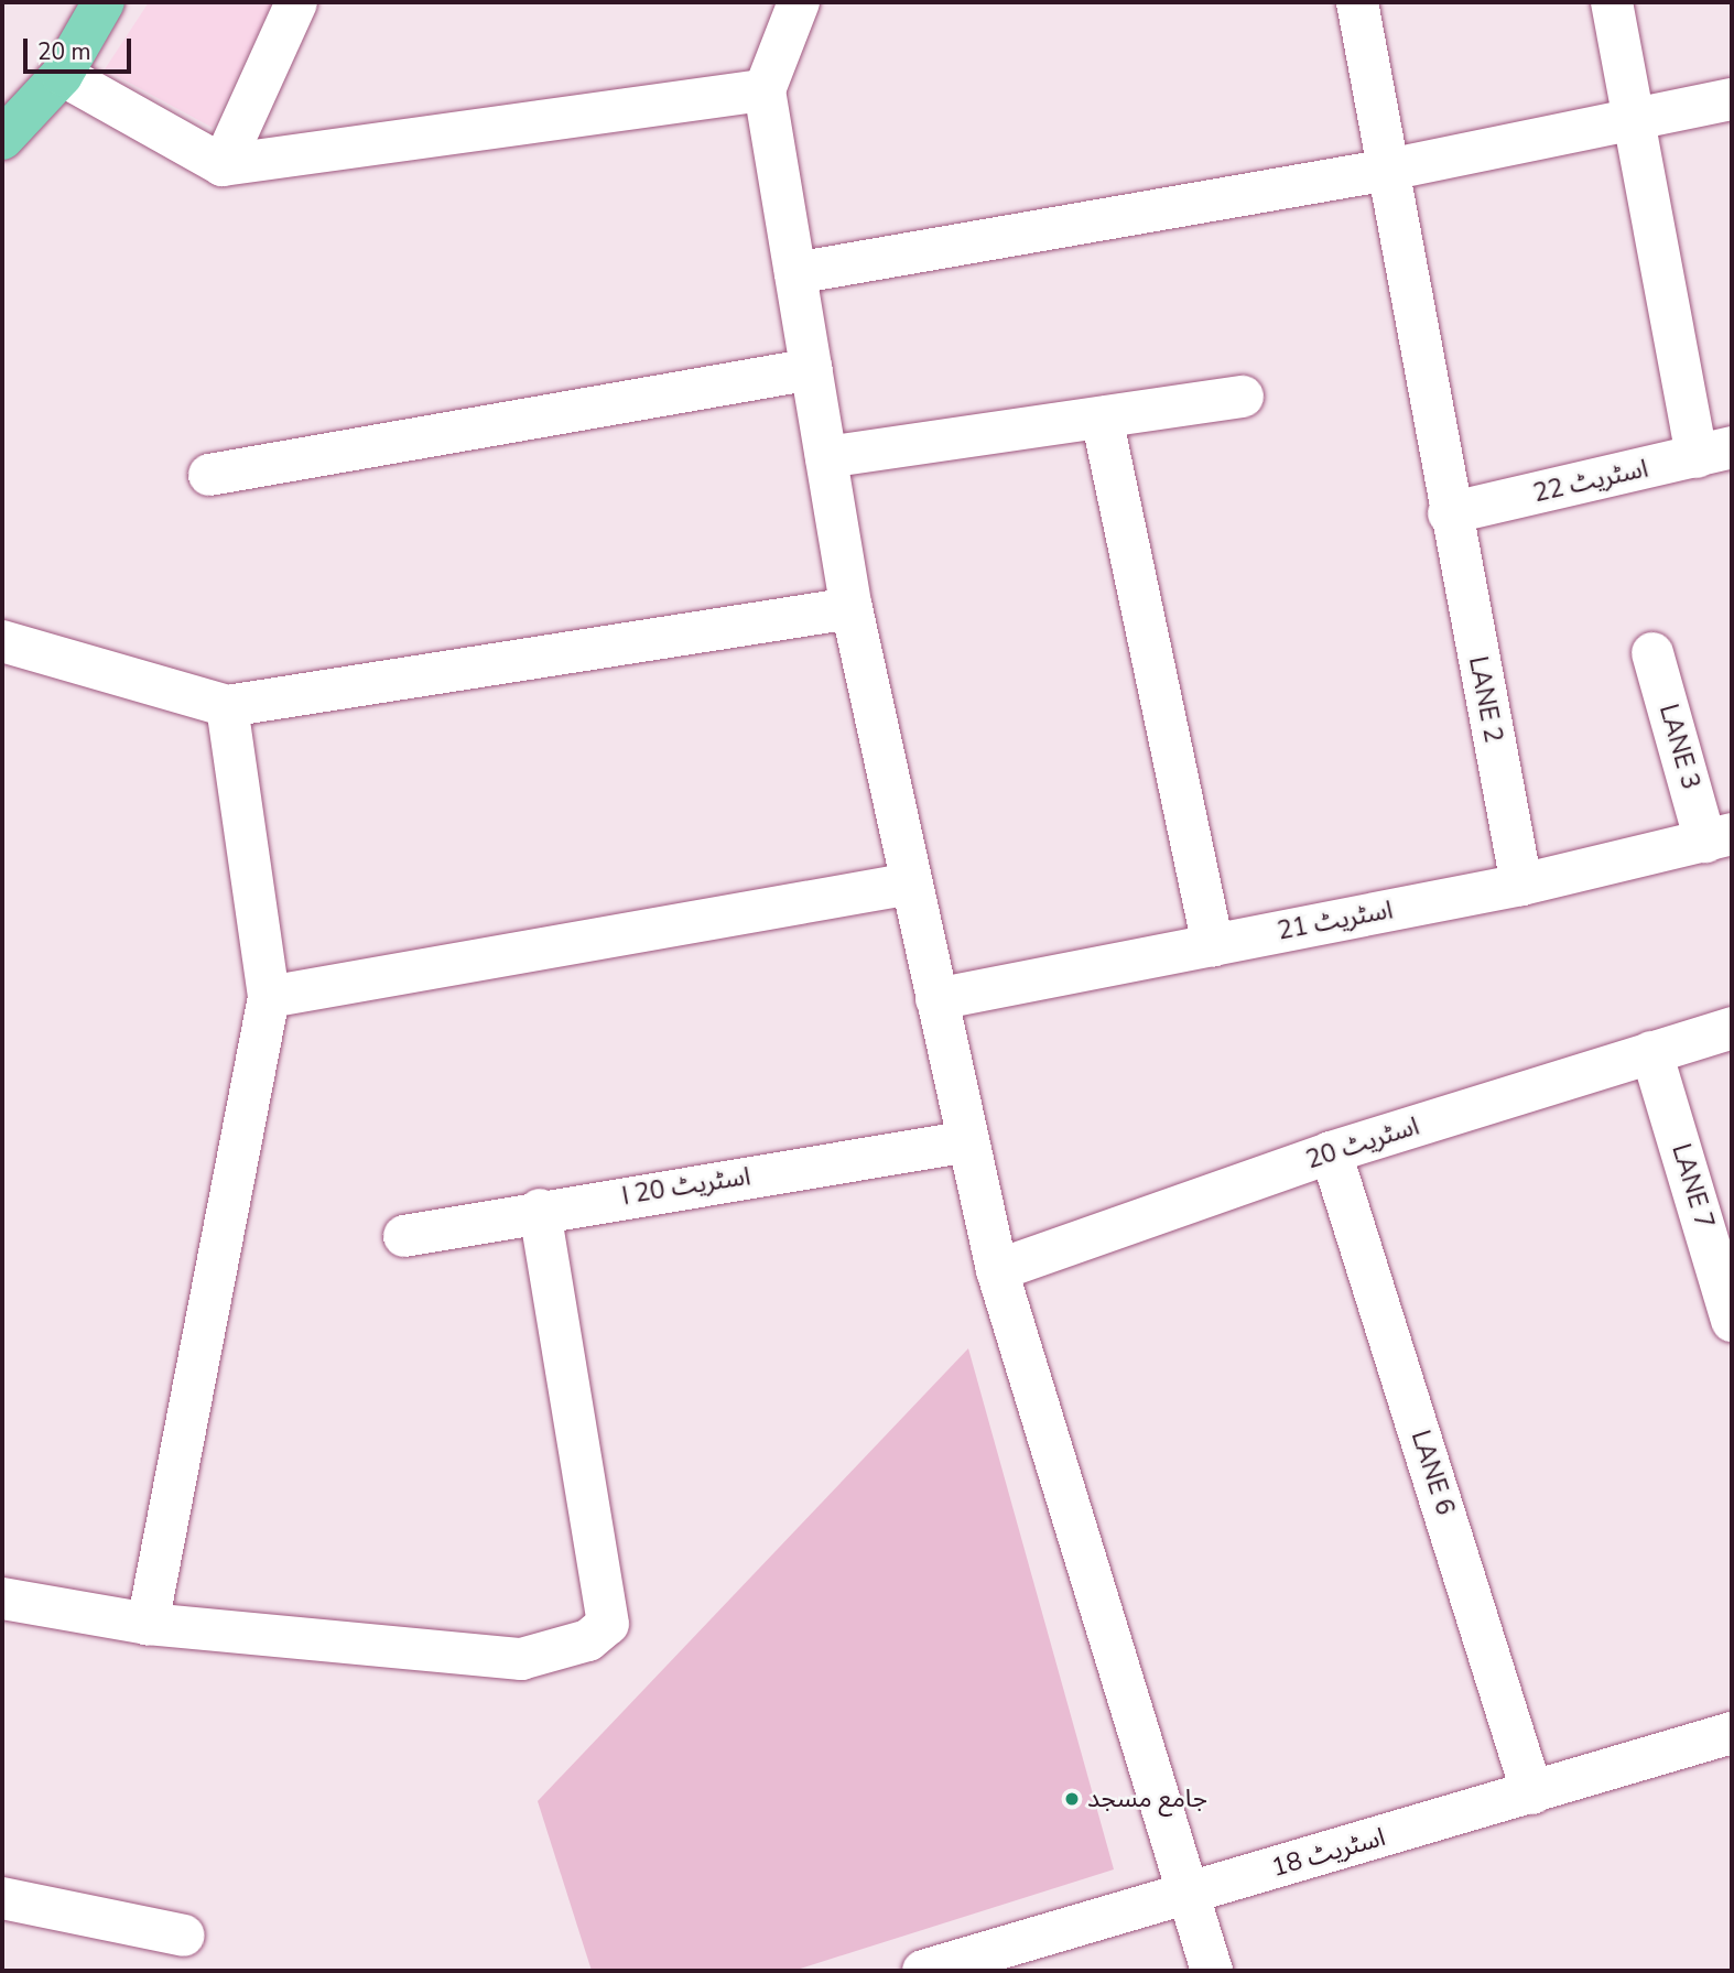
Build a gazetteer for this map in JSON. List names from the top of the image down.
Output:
{
  "streets": {
    "street": [
      "اسٹریٹ 22",
      "LANE 2",
      "LANE 3",
      "اسٹریٹ 21",
      "اسٹریٹ 20",
      "اسٹریٹ 20 ا",
      "LANE 7",
      "LANE 6",
      "اسٹریٹ 18"
    ]
  },
  "crossings": [
    ["اسٹریٹ 22", "LANE 2"],
    ["LANE 2", "اسٹریٹ 21"],
    ["LANE 3", "اسٹریٹ 21"],
    ["اسٹریٹ 20", "LANE 7"],
    ["اسٹریٹ 20", "LANE 6"],
    ["LANE 6", "اسٹریٹ 18"]
  ],
  "places": ["جامع مسجد"],
  "scale_bar": "20 m"
}
